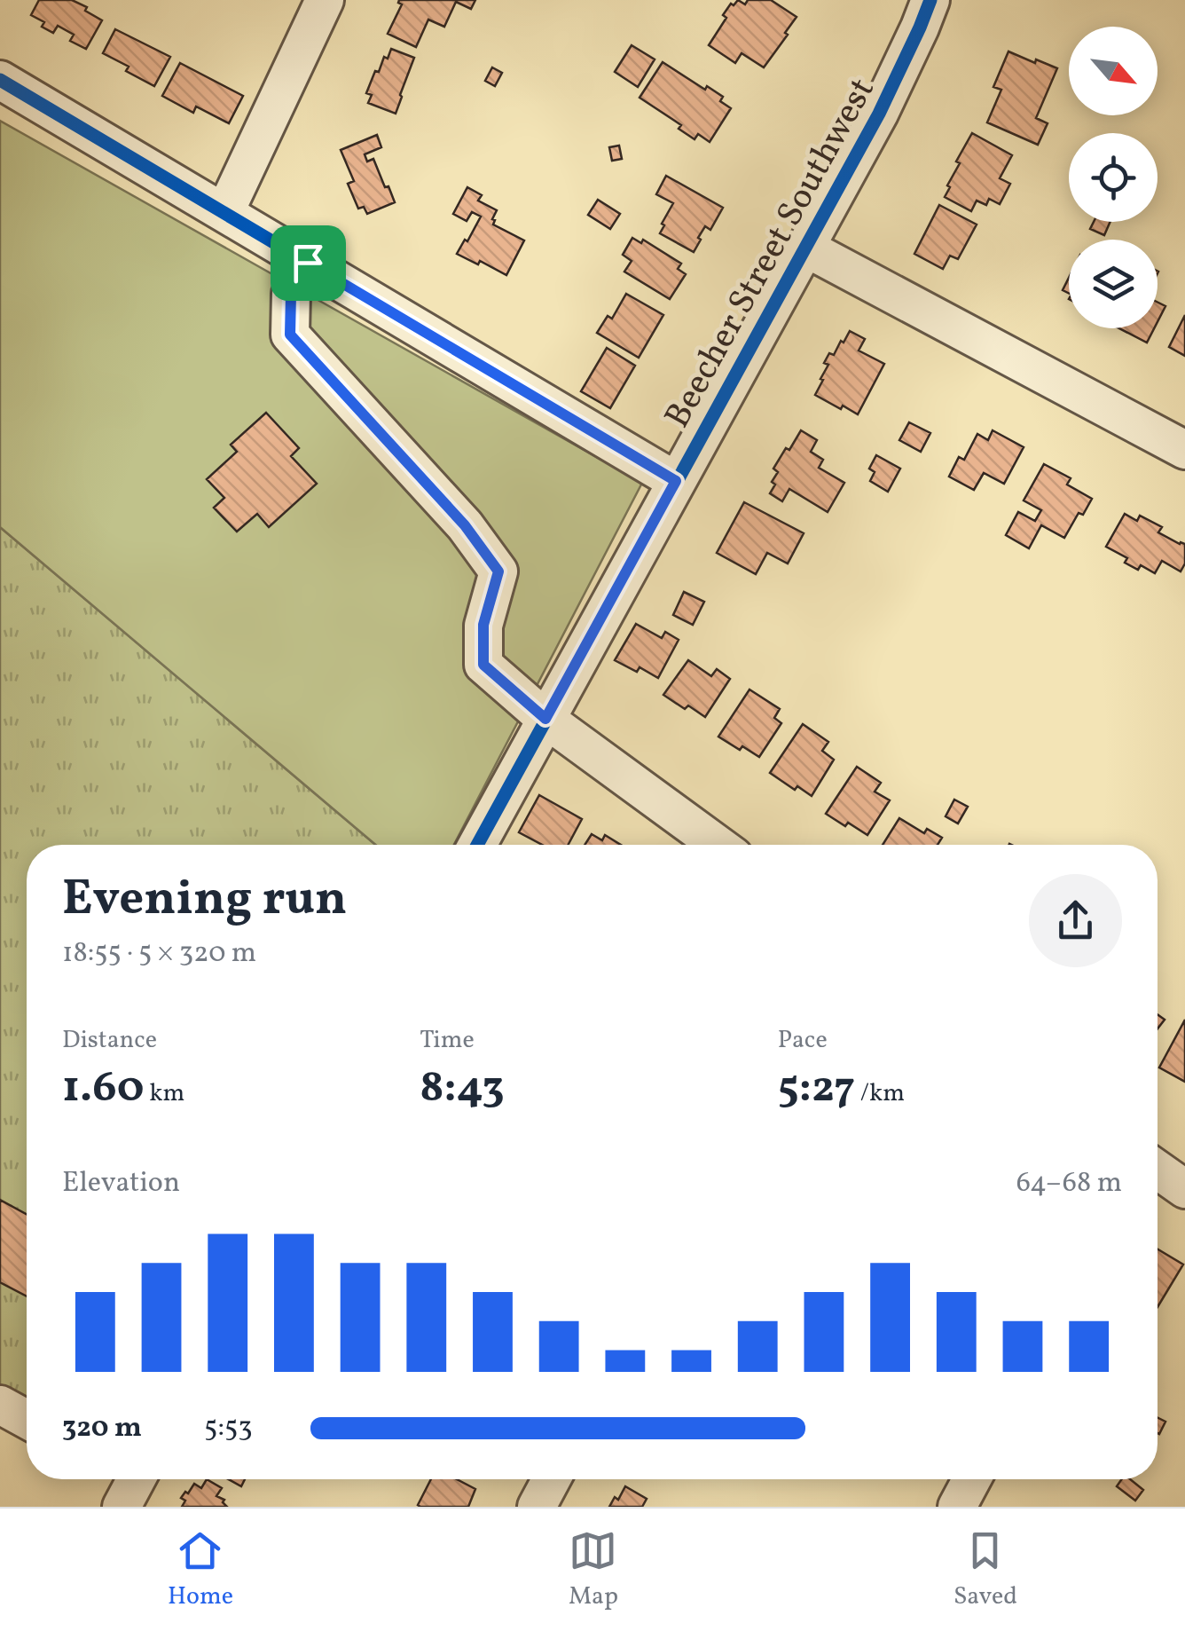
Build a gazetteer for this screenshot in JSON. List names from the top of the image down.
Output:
{
  "streets": {
    "street": ["Beecher Street Southwest"]
  },
  "north": "bottom right",
  "page": {
    "heading": ["Evening run", "18:55 · 5 × 320 m"],
    "stats": [
      ["Distance", "1.60 km"],
      ["Time", "8:43"],
      ["Pace", "5:27 /km"]
    ],
    "chart": ["Elevation", "64–68 m"],
    "list": [
      {
        "name": "320 m",
        "note": "5:53"
      }
    ],
    "tabs": ["Home", "Map", "Saved"]
  }
}
